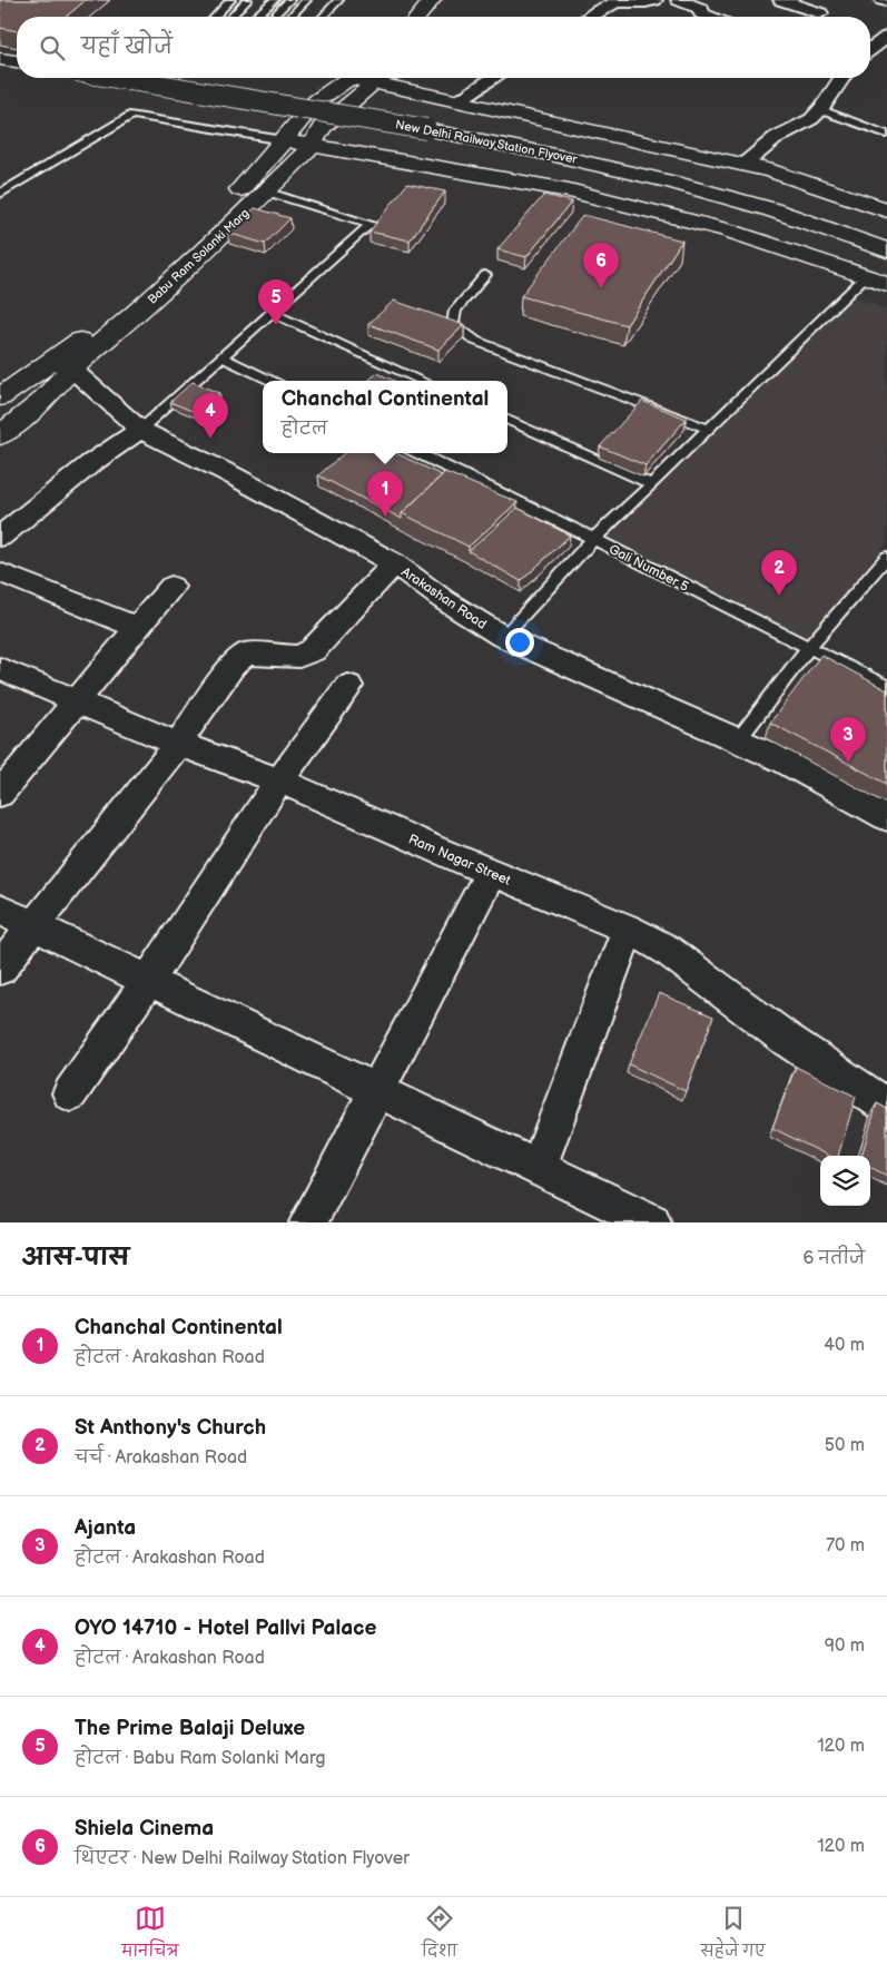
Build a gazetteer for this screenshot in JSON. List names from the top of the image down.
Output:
{
  "streets": {
    "main road": ["New Delhi Railway Station Flyover", "Babu Ram Solanki Marg"],
    "street": ["Arakashan Road", "Ram Nagar Street"],
    "lane": ["Gali Number 5"]
  },
  "crossings": [
    ["Babu Ram Solanki Marg", "Arakashan Road"]
  ],
  "page": {
    "search": "यहाँ खोजें",
    "pins": [
      "6",
      "5",
      "4",
      "1",
      "2",
      "3"
    ],
    "popup": ["Chanchal Continental", "होटल"],
    "heading": ["आस-पास", "6 नतीजे"],
    "list": [
      {
        "mark": "1",
        "name": "Chanchal Continental",
        "note": "होटल · Arakashan Road",
        "value": "40 m"
      },
      {
        "mark": "2",
        "name": "St Anthony's Church",
        "note": "चर्च · Arakashan Road",
        "value": "50 m"
      },
      {
        "mark": "3",
        "name": "Ajanta",
        "note": "होटल · Arakashan Road",
        "value": "70 m"
      },
      {
        "mark": "4",
        "name": "OYO 14710 - Hotel Pallvi Palace",
        "note": "होटल · Arakashan Road",
        "value": "90 m"
      },
      {
        "mark": "5",
        "name": "The Prime Balaji Deluxe",
        "note": "होटल · Babu Ram Solanki Marg",
        "value": "120 m"
      },
      {
        "mark": "6",
        "name": "Shiela Cinema",
        "note": "थिएटर · New Delhi Railway Station Flyover",
        "value": "120 m"
      }
    ],
    "nav": ["मानचित्र", "दिशा", "सहेजे गए"]
  }
}
